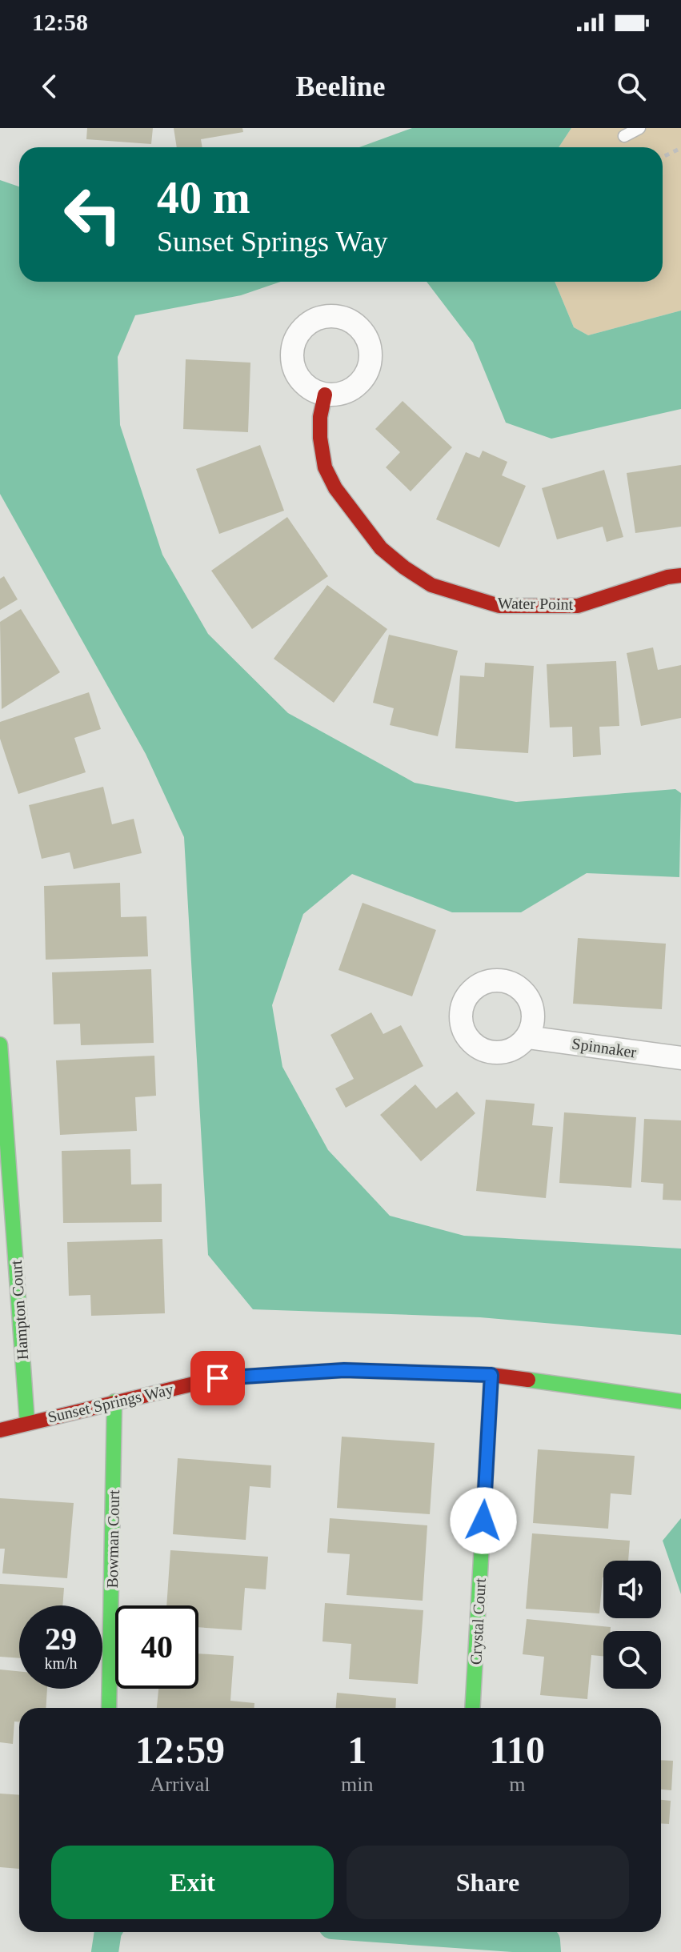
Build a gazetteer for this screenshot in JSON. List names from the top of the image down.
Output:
{
  "streets": {
    "street": [
      "Water Point",
      "Spinnaker",
      "Hampton Court",
      "Sunset Springs Way",
      "Bowman Court",
      "Crystal Court"
    ]
  },
  "crossings": [
    ["Hampton Court", "Sunset Springs Way"],
    ["Sunset Springs Way", "Bowman Court"],
    ["Sunset Springs Way", "Crystal Court"]
  ],
  "page": {
    "status": "12:58",
    "header": "Beeline",
    "turn": ["40 m", "Sunset Springs Way"],
    "speed": "29 km/h",
    "limit": "40",
    "eta": [
      "12:59",
      "Arrival",
      "1",
      "min",
      "110",
      "m"
    ],
    "buttons": ["Exit", "Share"]
  }
}
